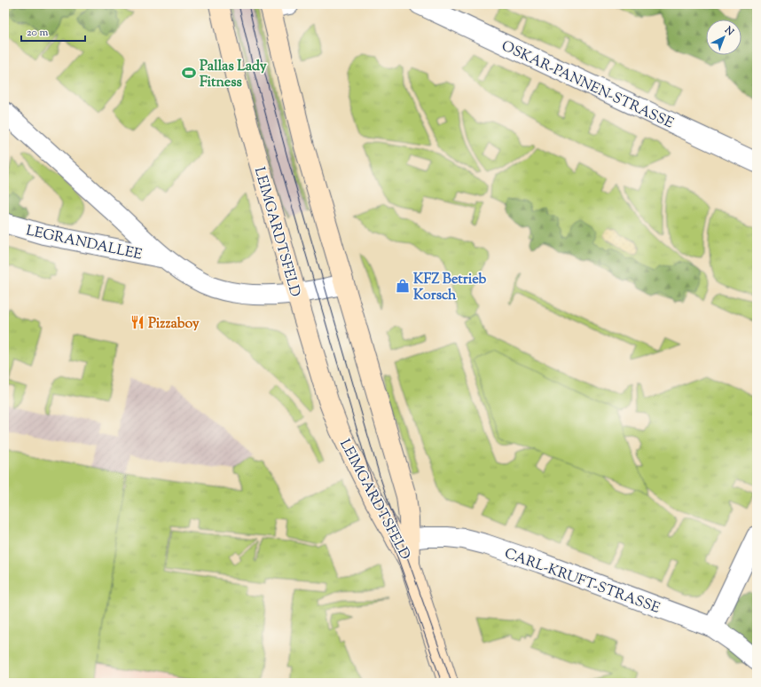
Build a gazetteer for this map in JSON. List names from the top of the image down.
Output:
{
  "streets": {
    "main road": ["LEIMGARDTSFELD"],
    "street": ["OSKAR-PANNEN-STRASSE", "LEGRANDALLEE", "CARL-KRUFT-STRASSE"]
  },
  "crossings": [
    ["LEIMGARDTSFELD", "CARL-KRUFT-STRASSE"]
  ],
  "places": {
    "sports": ["Pallas Lady Fitness"],
    "shop": ["KFZ Betrieb Korsch"],
    "restaurant": ["Pizzaboy"]
  },
  "scale_bar": "20 m",
  "north": "top right"
}
